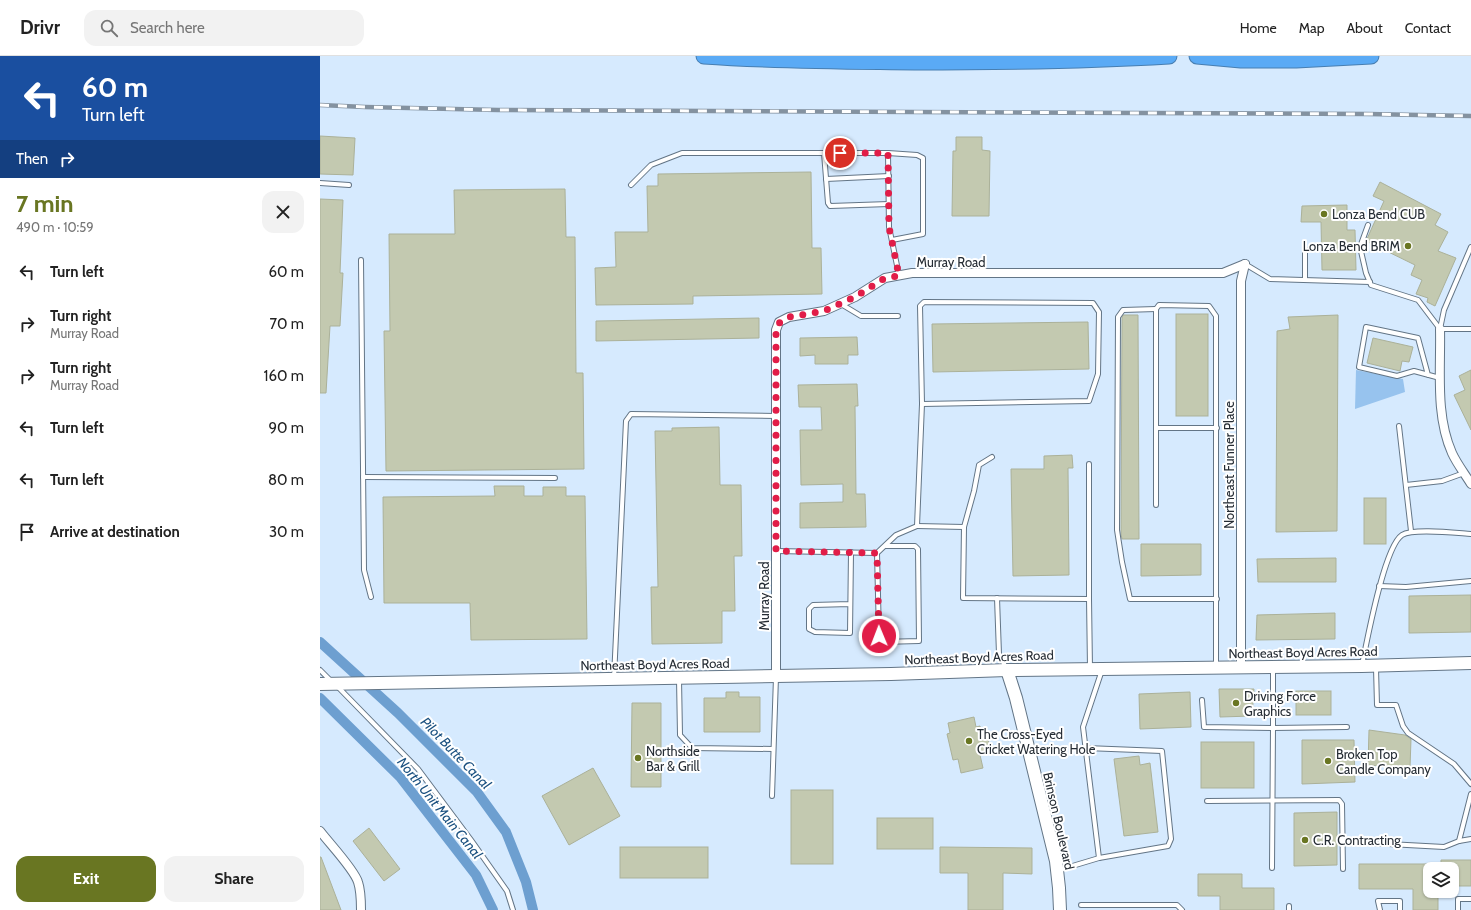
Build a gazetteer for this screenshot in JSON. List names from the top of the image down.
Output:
{
  "streets": {
    "street": [
      "Murray Road",
      "Northeast Funner Place",
      "Northeast Boyd Acres Road",
      "Brinson Boulevard"
    ]
  },
  "crossings": [
    ["Murray Road", "Northeast Funner Place"],
    ["Murray Road", "Northeast Boyd Acres Road"],
    ["Northeast Funner Place", "Northeast Boyd Acres Road"],
    ["Northeast Boyd Acres Road", "Brinson Boulevard"]
  ],
  "water": ["Pilot Butte Canal", "North Unit Main Canal"],
  "places": [
    "Lonza Bend CUB",
    "Lonza Bend BRIM",
    "Driving Force Graphics",
    "The Cross-Eyed Cricket Watering Hole",
    "Northside Bar & Grill",
    "Broken Top Candle Company",
    "C.R. Contracting"
  ],
  "page": {
    "header": "Drivr",
    "search": "Search here",
    "nav": [
      "Home",
      "Map",
      "About",
      "Contact"
    ],
    "turn": ["60 m", "Turn left"],
    "then": "Then",
    "heading": ["7 min", "490 m · 10:59"],
    "list": [
      {
        "name": "Turn left",
        "value": "60 m"
      },
      {
        "name": "Turn right",
        "note": "Murray Road",
        "value": "70 m"
      },
      {
        "name": "Turn right",
        "note": "Murray Road",
        "value": "160 m"
      },
      {
        "name": "Turn left",
        "value": "90 m"
      },
      {
        "name": "Turn left",
        "value": "80 m"
      },
      {
        "name": "Arrive at destination",
        "value": "30 m"
      }
    ],
    "buttons": ["Exit", "Share"]
  }
}
